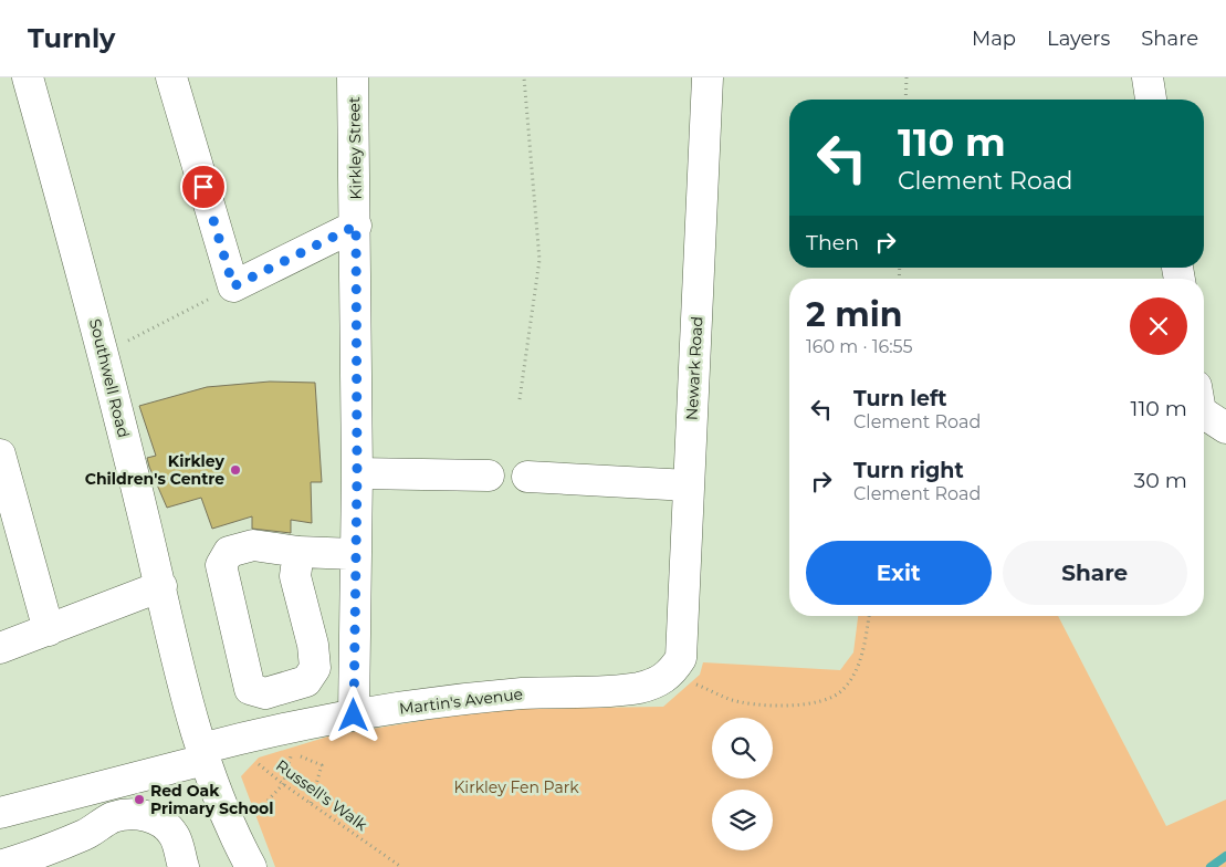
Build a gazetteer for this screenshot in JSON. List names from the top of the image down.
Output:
{
  "streets": {
    "street": [
      "Kirkley Street",
      "Newark Road",
      "Southwell Road",
      "Martin's Avenue"
    ],
    "path": ["Russell's Walk"]
  },
  "crossings": [
    ["Kirkley Street", "Martin's Avenue"],
    ["Newark Road", "Martin's Avenue"],
    ["Southwell Road", "Martin's Avenue"],
    ["Martin's Avenue", "Russell's Walk"]
  ],
  "parks": ["Kirkley Fen Park"],
  "places": ["Kirkley Children's Centre", "Red Oak Primary School"],
  "page": {
    "header": "Turnly",
    "nav": ["Map", "Layers", "Share"],
    "turn": ["110 m", "Clement Road"],
    "then": "Then",
    "heading": ["2 min", "160 m · 16:55"],
    "list": [
      {
        "name": "Turn left",
        "note": "Clement Road",
        "value": "110 m"
      },
      {
        "name": "Turn right",
        "note": "Clement Road",
        "value": "30 m"
      }
    ],
    "buttons": ["Exit", "Share"]
  }
}
